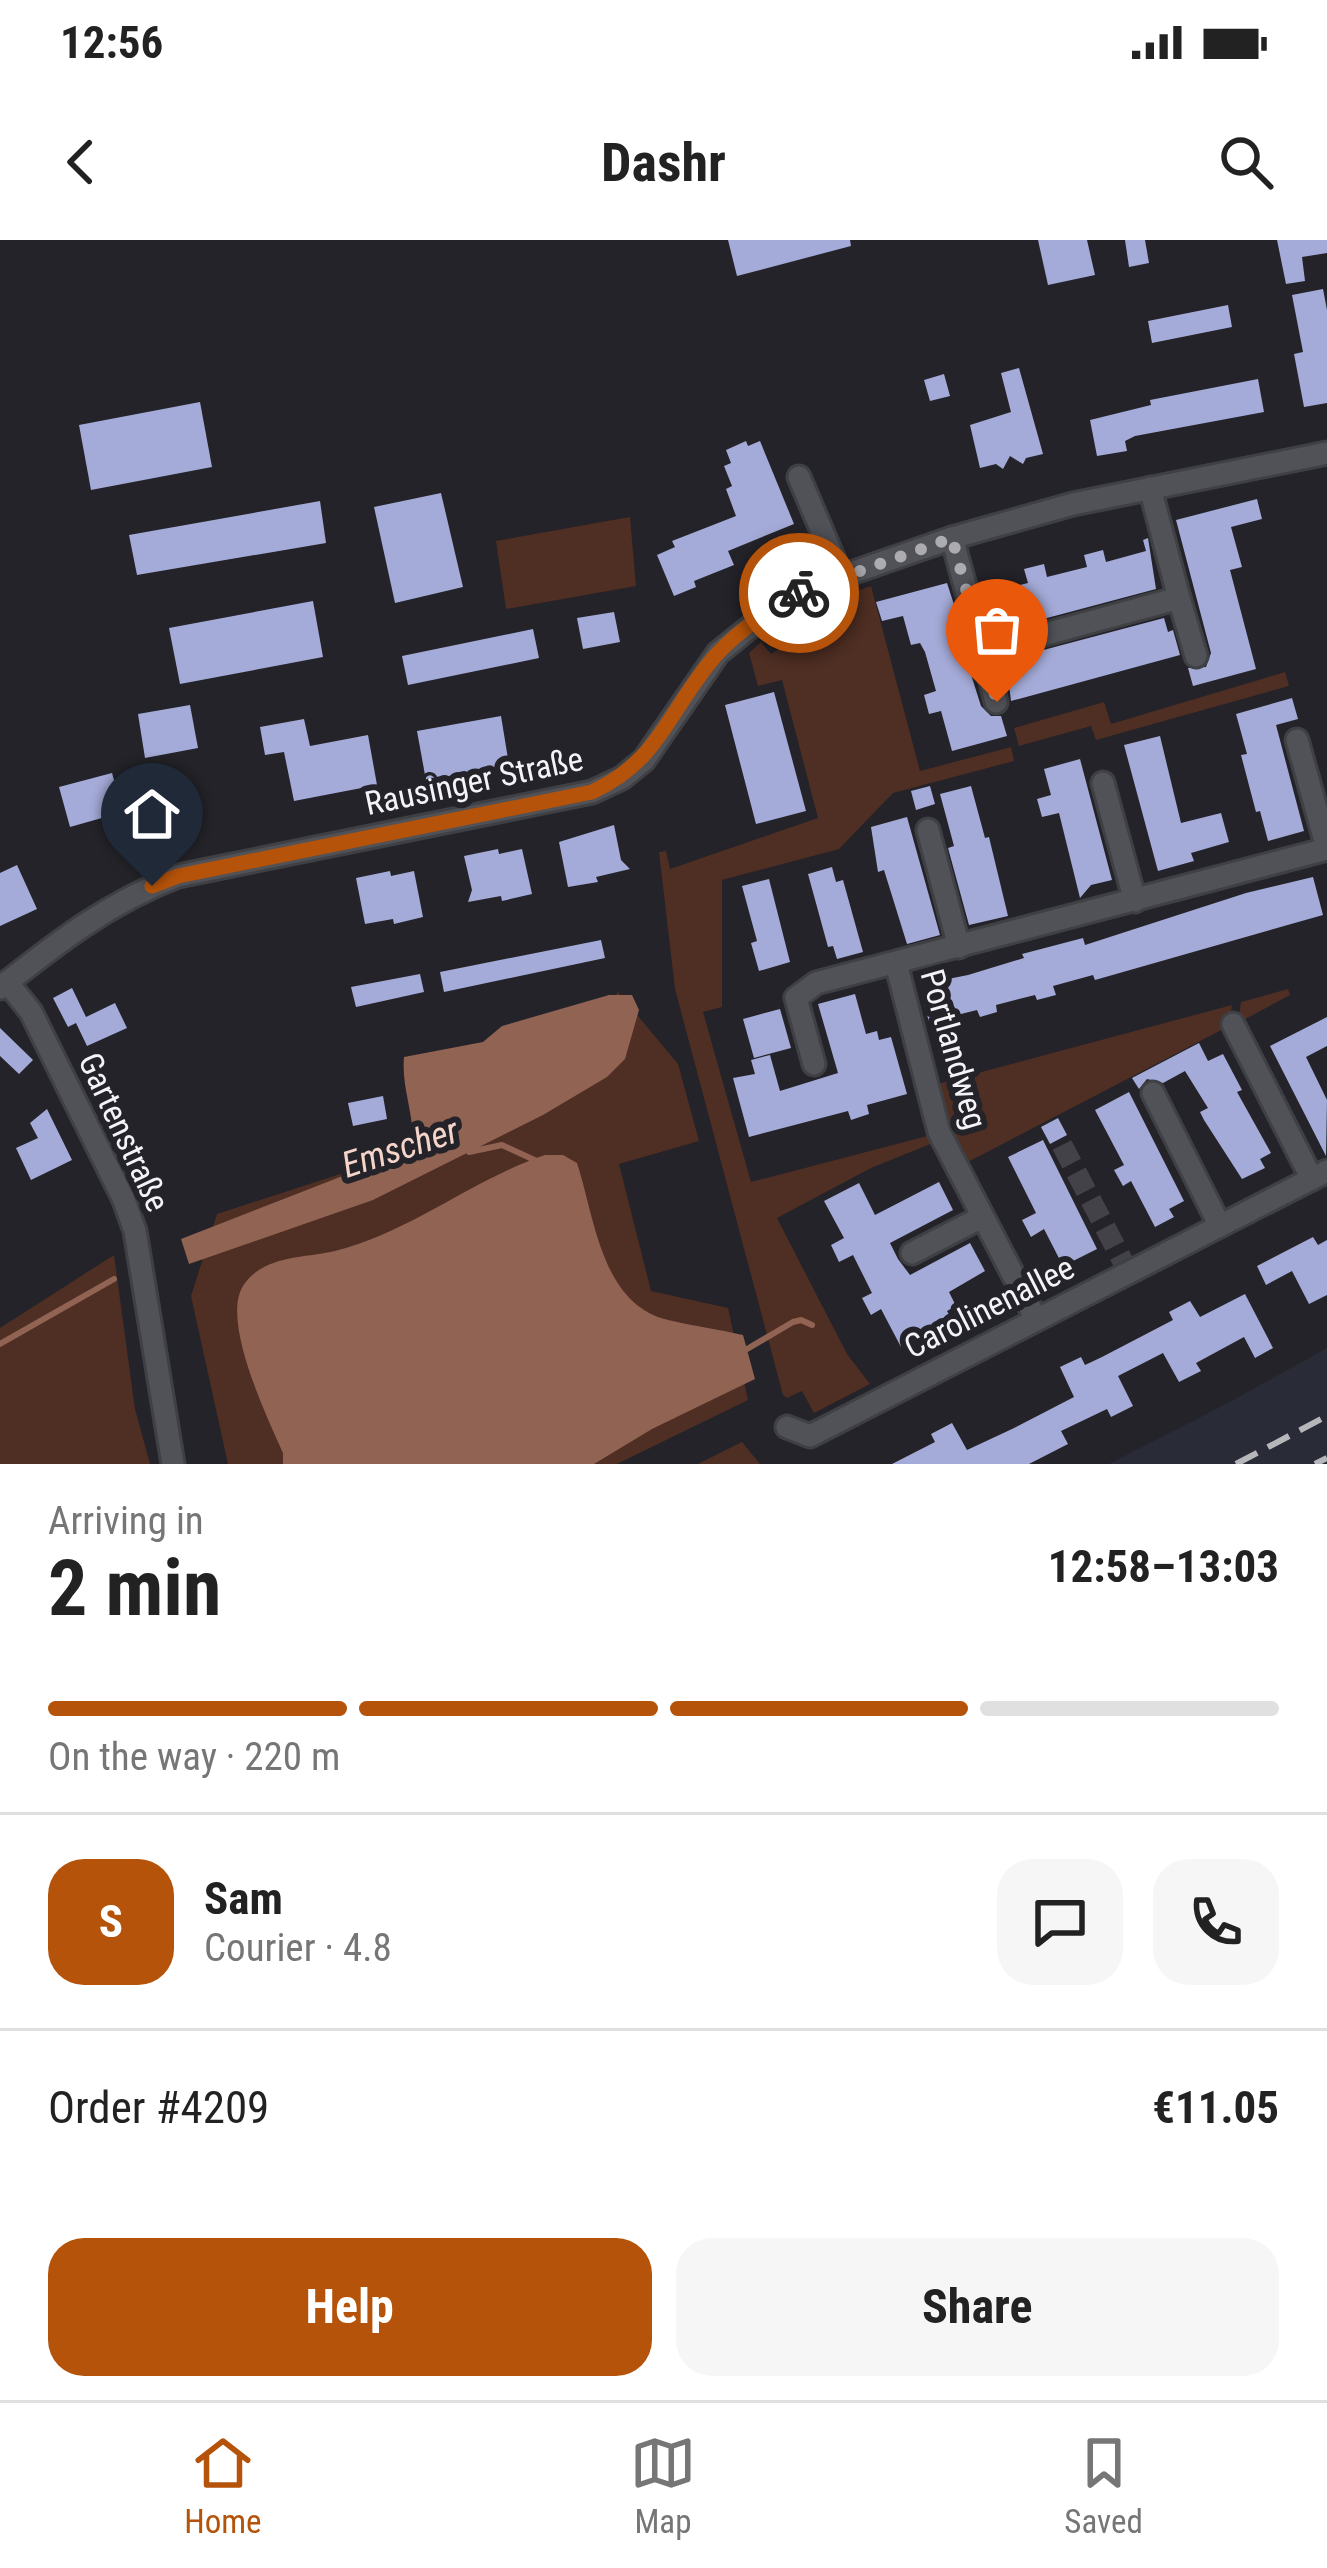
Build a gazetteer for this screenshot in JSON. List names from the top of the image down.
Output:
{
  "streets": {
    "street": [
      "Rausinger Straße",
      "Portlandweg",
      "Gartenstraße",
      "Carolinenallee"
    ]
  },
  "crossings": [
    ["Rausinger Straße", "Gartenstraße"],
    ["Portlandweg", "Carolinenallee"]
  ],
  "water": ["Emscher"],
  "page": {
    "status": "12:56",
    "header": "Dashr",
    "heading": ["2 min", "Arriving in", "12:58–13:03"],
    "panel": [
      "Sam",
      "Courier · 4.8",
      "Order #4209",
      "€11.05"
    ],
    "bar": "On the way · 220 m",
    "round": "S",
    "buttons": ["Help", "Share"],
    "tabs": ["Home", "Map", "Saved"]
  }
}
